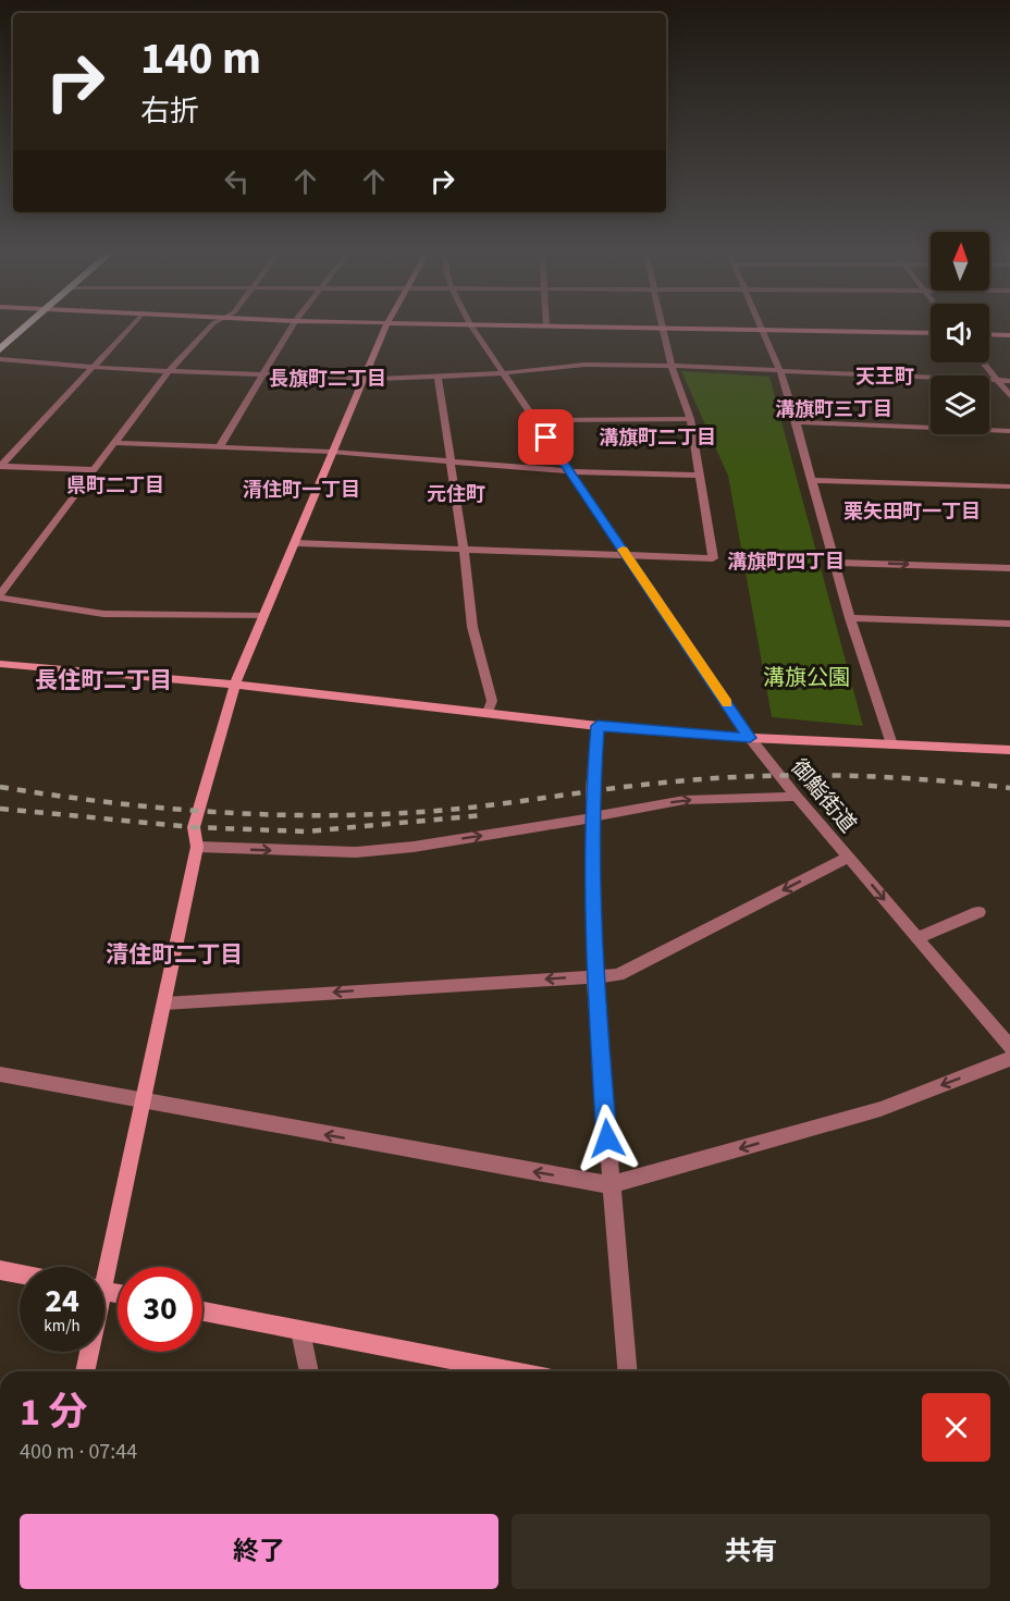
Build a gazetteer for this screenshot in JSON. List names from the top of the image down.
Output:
{
  "streets": {
    "street": ["御鮨街道"]
  },
  "districts": [
    "天王町",
    "長旗町二丁目",
    "溝旗町三丁目",
    "溝旗町二丁目",
    "県町二丁目",
    "清住町一丁目",
    "元住町",
    "栗矢田町一丁目",
    "溝旗町四丁目",
    "長住町二丁目",
    "清住町二丁目"
  ],
  "parks": ["溝旗公園"],
  "north": "top",
  "page": {
    "turn": ["140 m", "右折"],
    "speed": "24 km/h",
    "limit": "30",
    "heading": ["1 分", "400 m · 07:44"],
    "buttons": ["終了", "共有"]
  }
}
